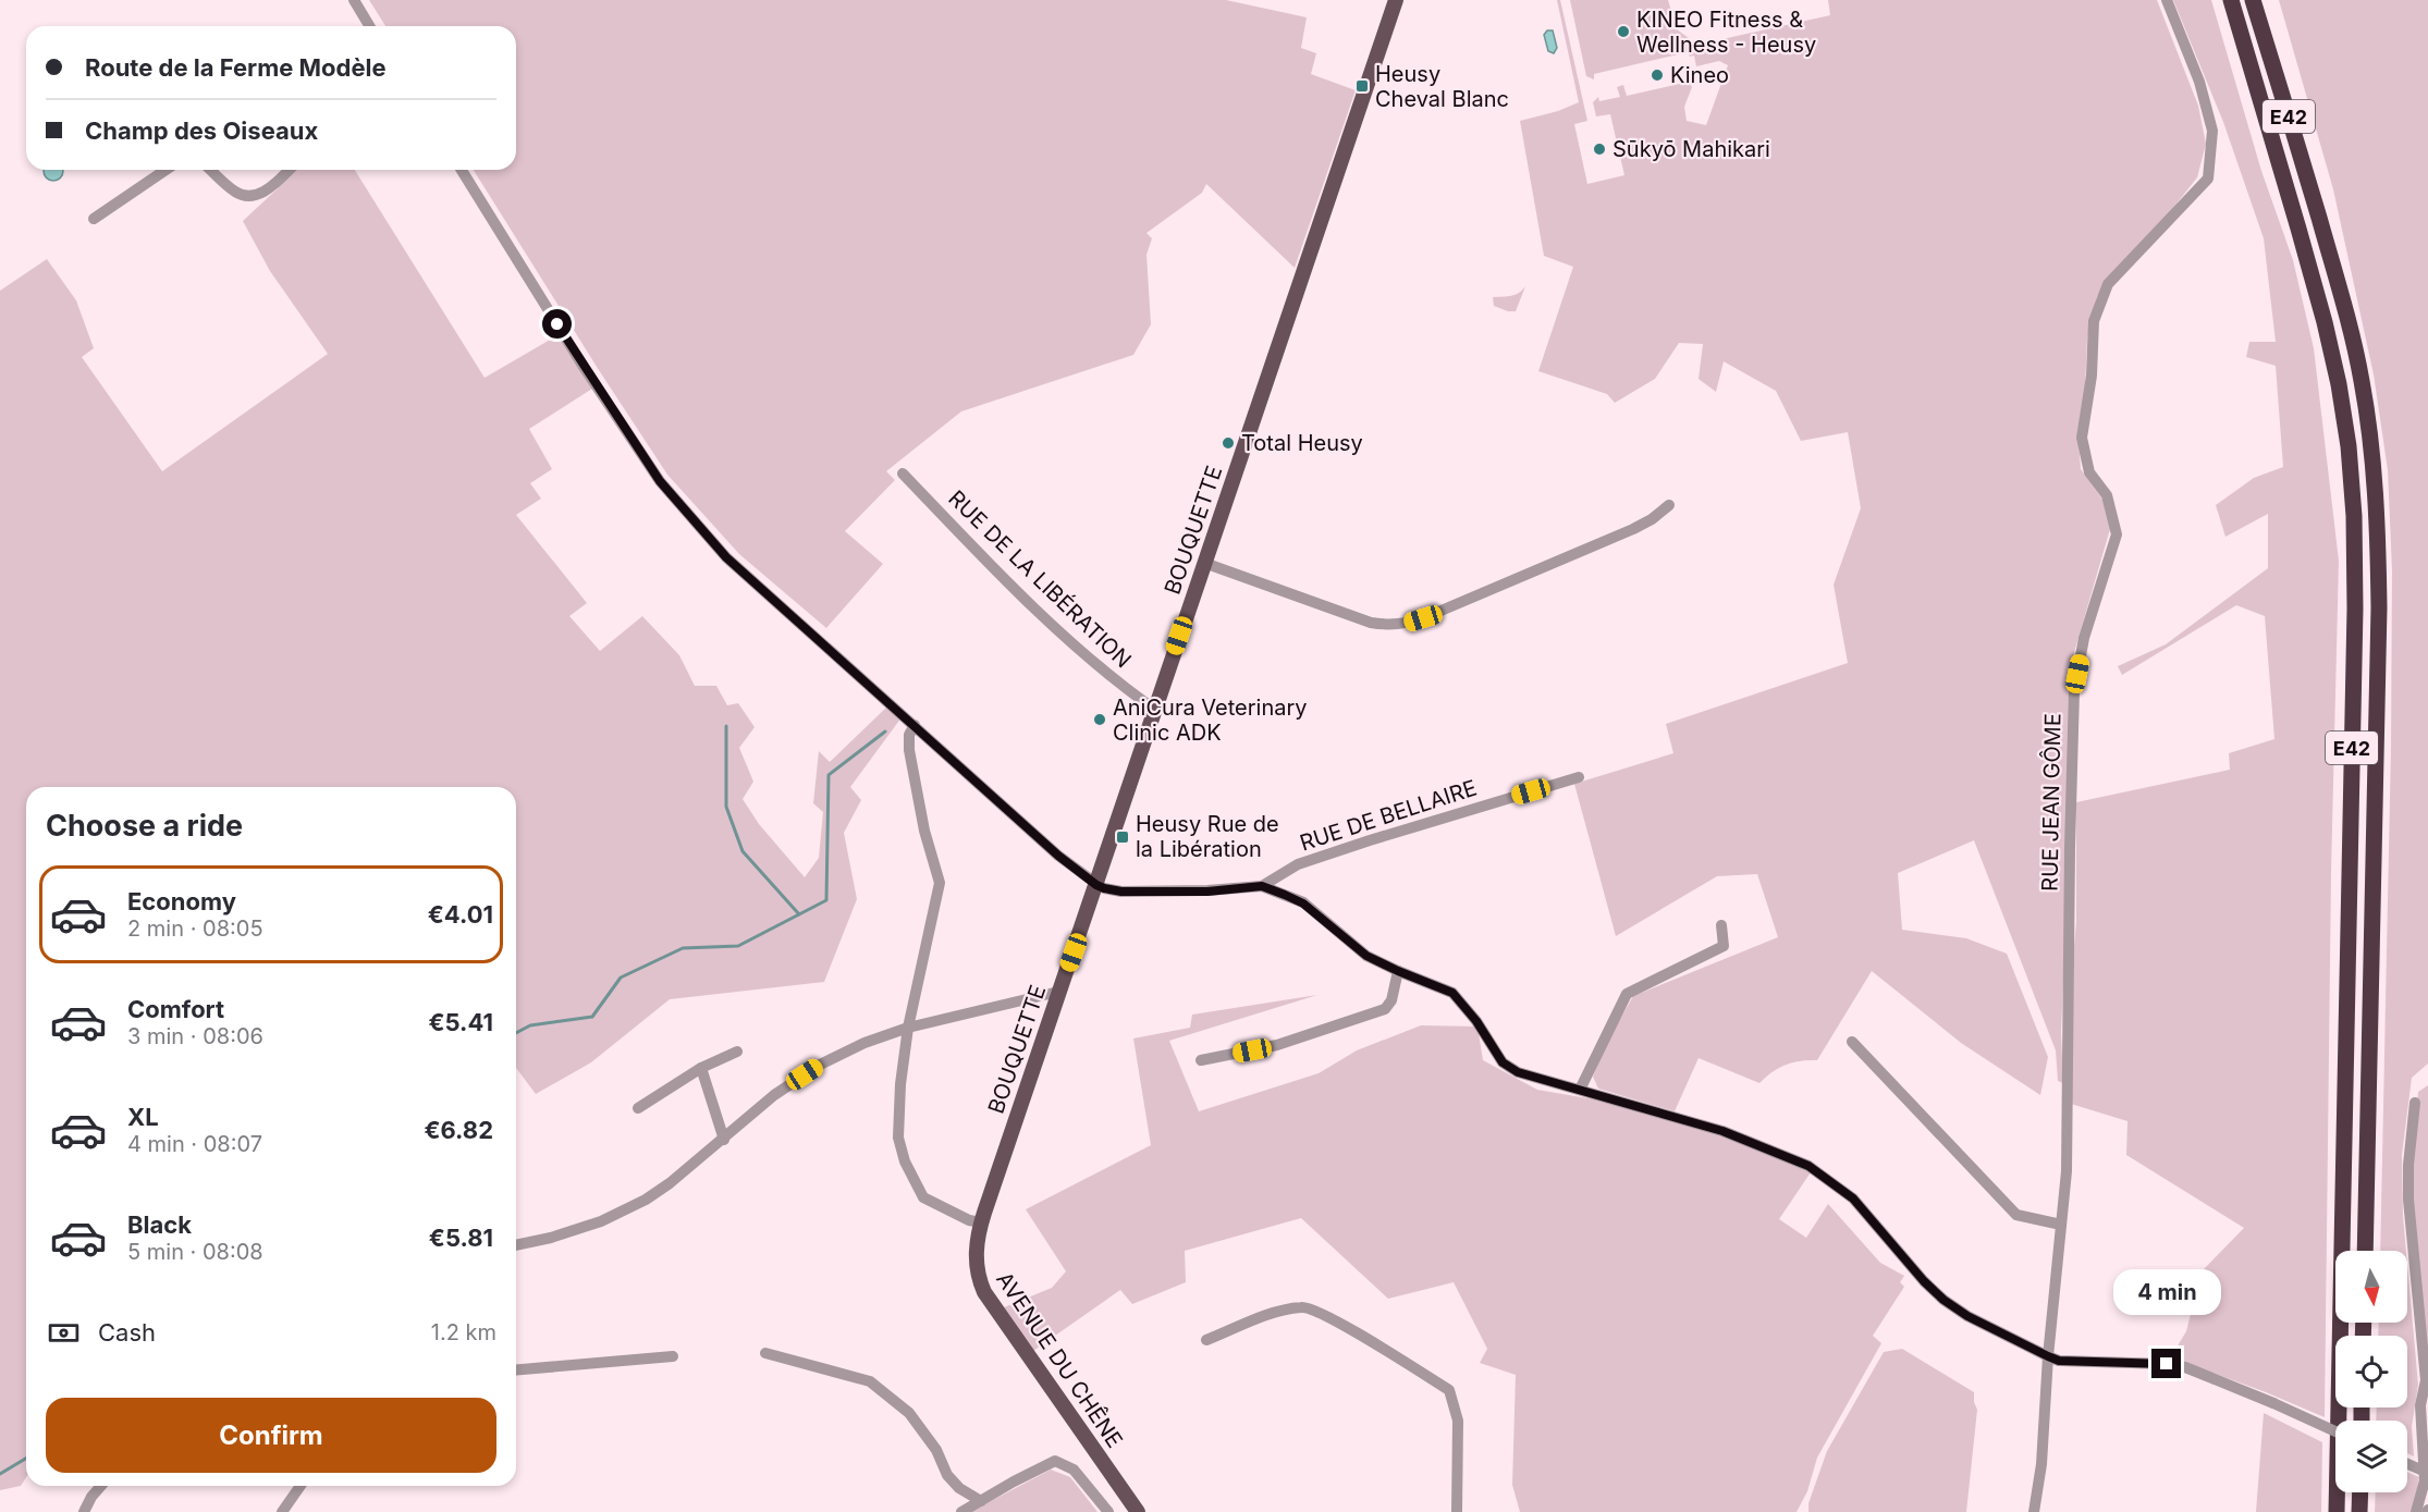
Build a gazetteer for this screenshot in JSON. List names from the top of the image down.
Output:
{
  "streets": {
    "highway": ["E42"],
    "main road": ["BOUQUETTE", "AVENUE DU CHÊNE"],
    "street": ["RUE DE LA LIBÉRATION", "RUE JEAN GÔME", "RUE DE BELLAIRE"]
  },
  "crossings": [
    ["BOUQUETTE", "RUE DE LA LIBÉRATION"],
    ["BOUQUETTE", "RUE DE BELLAIRE"],
    ["BOUQUETTE", "AVENUE DU CHÊNE"]
  ],
  "places": {
    "other": [
      "KINEO Fitness & Wellness - Heusy",
      "Kineo",
      "Sūkyō Mahikari",
      "Total Heusy",
      "AniCura Veterinary Clinic ADK"
    ],
    "transit": ["Heusy Cheval Blanc", "Heusy Rue de la Libération"]
  },
  "north": "bottom",
  "page": {
    "banner": ["Route de la Ferme Modèle", "Champ des Oiseaux"],
    "heading": "Choose a ride",
    "list": [
      {
        "name": "Economy",
        "note": "2 min · 08:05",
        "value": "€4.01"
      },
      {
        "name": "Comfort",
        "note": "3 min · 08:06",
        "value": "€5.41"
      },
      {
        "name": "XL",
        "note": "4 min · 08:07",
        "value": "€6.82"
      },
      {
        "name": "Black",
        "note": "5 min · 08:08",
        "value": "€5.81"
      }
    ],
    "bubble": "4 min",
    "pay": ["Cash", "1.2 km"],
    "buttons": "Confirm"
  }
}
